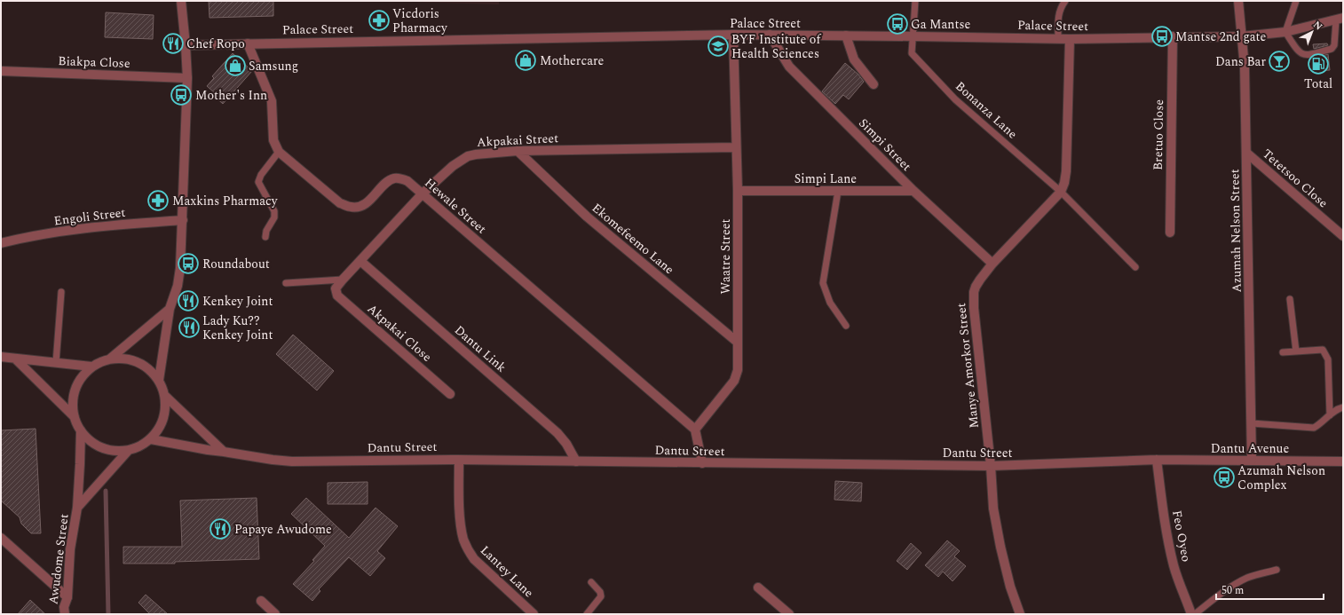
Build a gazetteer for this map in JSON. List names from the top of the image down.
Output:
{
  "streets": {
    "street": [
      "Palace Street",
      "Biakpa Close",
      "Bretuo Close",
      "Akpakai Street",
      "Simpi Street",
      "Simpi Lane",
      "Tetetsoo Close",
      "Hewale Street",
      "Engoli Street",
      "Azumah Nelson Street",
      "Ekomefeemo Lane",
      "Waatre Street",
      "Akpakai Close",
      "Dantu Link",
      "Manye Amorkor Street",
      "Dantu Street",
      "Dantu Avenue",
      "Feo Oyeo",
      "Awudome Street",
      "Lantey Lane"
    ],
    "lane": ["Bonanza Lane"]
  },
  "crossings": [
    ["Palace Street", "Bonanza Lane"],
    ["Palace Street", "Bretuo Close"],
    ["Palace Street", "Simpi Street"],
    ["Palace Street", "Azumah Nelson Street"],
    ["Palace Street", "Waatre Street"],
    ["Palace Street", "Manye Amorkor Street"],
    ["Bonanza Lane", "Manye Amorkor Street"],
    ["Akpakai Street", "Hewale Street"],
    ["Akpakai Street", "Ekomefeemo Lane"],
    ["Akpakai Street", "Waatre Street"],
    ["Akpakai Street", "Akpakai Close"],
    ["Akpakai Street", "Dantu Link"],
    ["Simpi Street", "Simpi Lane"],
    ["Simpi Street", "Manye Amorkor Street"],
    ["Simpi Lane", "Waatre Street"],
    ["Tetetsoo Close", "Azumah Nelson Street"],
    ["Hewale Street", "Waatre Street"],
    ["Azumah Nelson Street", "Dantu Avenue"],
    ["Ekomefeemo Lane", "Waatre Street"],
    ["Dantu Link", "Dantu Street"],
    ["Manye Amorkor Street", "Dantu Street"],
    ["Dantu Street", "Dantu Avenue"],
    ["Dantu Street", "Feo Oyeo"],
    ["Dantu Street", "Awudome Street"],
    ["Dantu Street", "Lantey Lane"],
    ["Dantu Avenue", "Feo Oyeo"]
  ],
  "places": {
    "pharmacy": ["Vicdoris Pharmacy", "Maxkins Pharmacy"],
    "bus stop": [
      "Ga Mantse",
      "Mantse 2nd gate",
      "Mother's Inn",
      "Roundabout",
      "Azumah Nelson Complex"
    ],
    "restaurant": [
      "Chef Ropo",
      "Kenkey Joint",
      "Lady Ku?? Kenkey Joint",
      "Papaye Awudome"
    ],
    "school or university": ["BYF Institute of Health Sciences"],
    "shop": ["Mothercare", "Samsung"],
    "bar": ["Dans Bar"],
    "fuel station": ["Total"]
  },
  "scale_bar": "50 m",
  "north": "top right"
}
